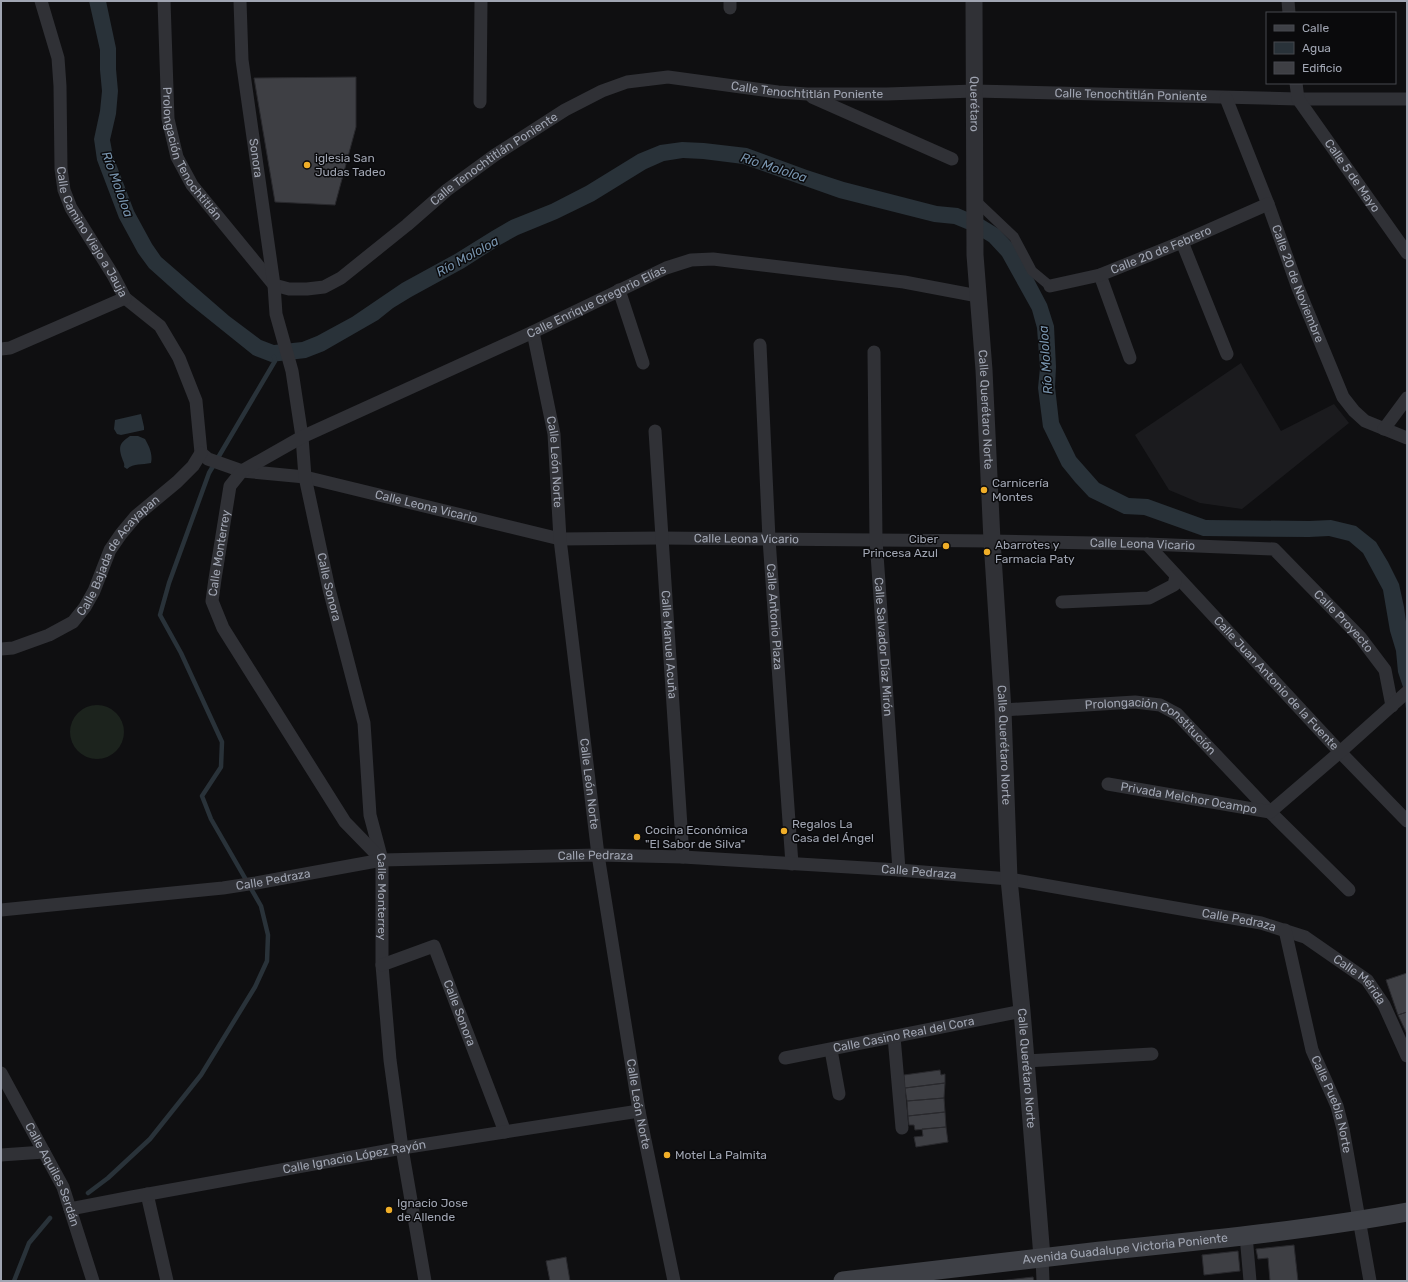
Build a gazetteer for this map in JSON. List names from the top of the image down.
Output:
{
  "streets": {
    "main road": ["Avenida Guadalupe Victoria Poniente"],
    "street": [
      "Calle Tenochtitlán Poniente",
      "Querétaro",
      "Prolongación Tenochtitlán",
      "Sonora",
      "Calle 5 de Mayo",
      "Calle Camino Viejo a Jauja",
      "Calle 20 de Febrero",
      "Calle 20 de Noviembre",
      "Calle Enrique Gregorio Elías",
      "Calle Querétaro Norte",
      "Calle León Norte",
      "Calle Leona Vicario",
      "Calle Monterrey",
      "Calle Bajada de Acayapan",
      "Calle Sonora",
      "Calle Antonio Plaza",
      "Calle Proyecto",
      "Calle Manuel Acuña",
      "Calle Salvador Díaz Mirón",
      "Calle Juan Antonio de la Fuente",
      "Prolongación Constitución",
      "Privada Melchor Ocampo",
      "Calle Pedraza",
      "Calle Mérida",
      "Calle Casino Real del Cora",
      "Calle Puebla Norte",
      "Calle Ignacio López Rayón",
      "Calle Aquiles Serdán"
    ]
  },
  "crossings": [
    ["Calle Tenochtitlán Poniente", "Querétaro"],
    ["Calle Tenochtitlán Poniente", "Prolongación Tenochtitlán"],
    ["Calle Tenochtitlán Poniente", "Sonora"],
    ["Calle Tenochtitlán Poniente", "Calle 5 de Mayo"],
    ["Calle Tenochtitlán Poniente", "Calle 20 de Noviembre"],
    ["Querétaro", "Calle Querétaro Norte"],
    ["Prolongación Tenochtitlán", "Sonora"],
    ["Sonora", "Calle Sonora"],
    ["Calle Camino Viejo a Jauja", "Calle Leona Vicario"],
    ["Calle Camino Viejo a Jauja", "Calle Bajada de Acayapan"],
    ["Calle 20 de Febrero", "Calle 20 de Noviembre"],
    ["Calle Enrique Gregorio Elías", "Calle Querétaro Norte"],
    ["Calle Enrique Gregorio Elías", "Calle León Norte"],
    ["Calle Enrique Gregorio Elías", "Calle Leona Vicario"],
    ["Calle Enrique Gregorio Elías", "Calle Monterrey"],
    ["Calle Enrique Gregorio Elías", "Calle Sonora"],
    ["Calle Querétaro Norte", "Calle Leona Vicario"],
    ["Calle Querétaro Norte", "Prolongación Constitución"],
    ["Calle Querétaro Norte", "Calle Pedraza"],
    ["Calle Querétaro Norte", "Calle Casino Real del Cora"],
    ["Calle Querétaro Norte", "Avenida Guadalupe Victoria Poniente"],
    ["Calle León Norte", "Calle Leona Vicario"],
    ["Calle León Norte", "Calle Pedraza"],
    ["Calle León Norte", "Calle Ignacio López Rayón"],
    ["Calle Leona Vicario", "Calle Monterrey"],
    ["Calle Leona Vicario", "Calle Bajada de Acayapan"],
    ["Calle Leona Vicario", "Calle Sonora"],
    ["Calle Leona Vicario", "Calle Antonio Plaza"],
    ["Calle Leona Vicario", "Calle Proyecto"],
    ["Calle Leona Vicario", "Calle Manuel Acuña"],
    ["Calle Leona Vicario", "Calle Salvador Díaz Mirón"],
    ["Calle Leona Vicario", "Calle Juan Antonio de la Fuente"],
    ["Calle Monterrey", "Calle Sonora"],
    ["Calle Monterrey", "Calle Pedraza"],
    ["Calle Monterrey", "Calle Ignacio López Rayón"],
    ["Calle Sonora", "Calle Pedraza"],
    ["Calle Sonora", "Calle Ignacio López Rayón"],
    ["Calle Antonio Plaza", "Calle Pedraza"],
    ["Calle Manuel Acuña", "Calle Pedraza"],
    ["Calle Salvador Díaz Mirón", "Calle Pedraza"],
    ["Prolongación Constitución", "Privada Melchor Ocampo"],
    ["Calle Pedraza", "Calle Mérida"],
    ["Calle Pedraza", "Calle Puebla Norte"],
    ["Calle Mérida", "Calle Puebla Norte"],
    ["Calle Puebla Norte", "Avenida Guadalupe Victoria Poniente"],
    ["Calle Ignacio López Rayón", "Calle Aquiles Serdán"]
  ],
  "water": ["Río Mololoa"],
  "places": [
    "iglesia San Judas Tadeo",
    "Carnicería Montes",
    "Ciber Princesa Azul",
    "Abarrotes y Farmacia Paty",
    "Regalos La Casa del Ángel",
    "Cocina Económica \"El Sabor de Silva\"",
    "Motel La Palmita",
    "Ignacio Jose de Allende"
  ],
  "legend": ["Calle", "Agua", "Edificio"]
}
